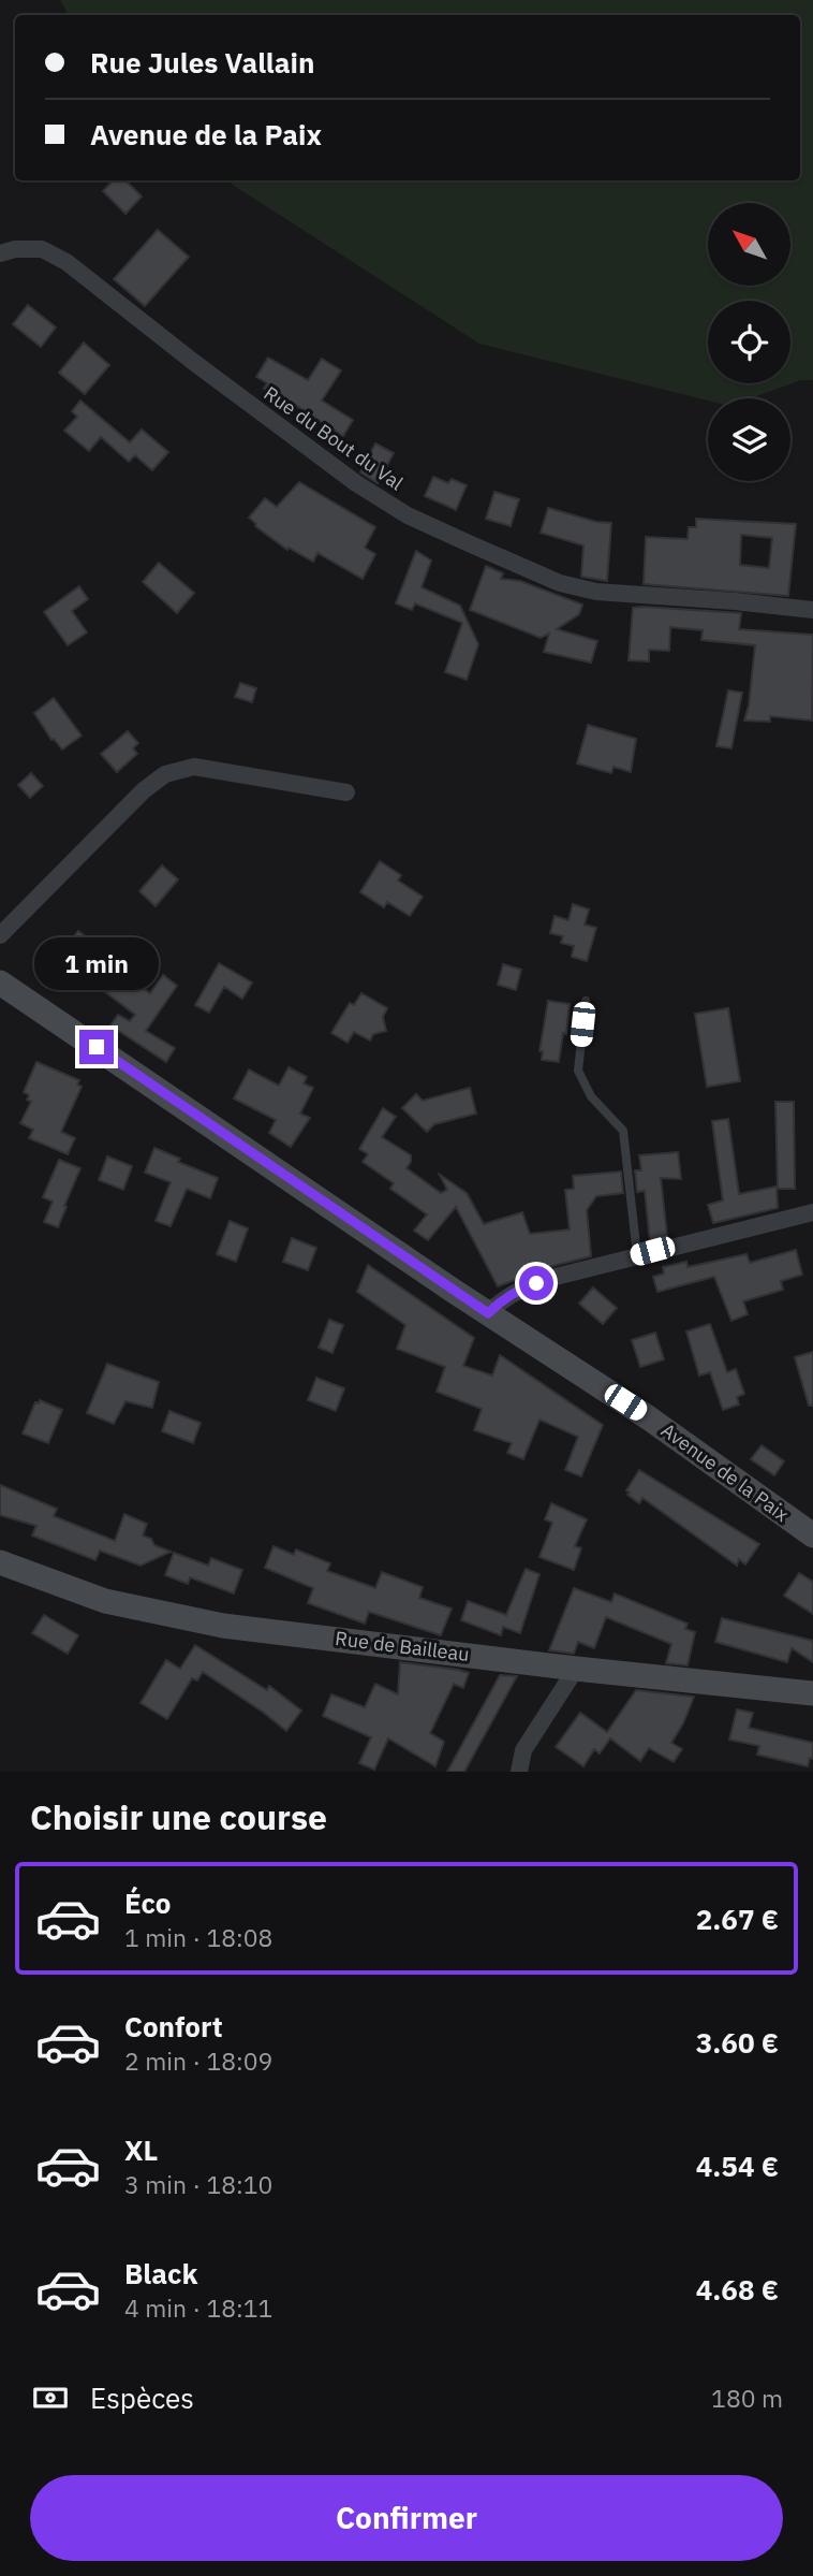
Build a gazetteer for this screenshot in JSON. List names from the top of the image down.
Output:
{
  "streets": {
    "main road": ["Avenue de la Paix", "Rue de Bailleau"],
    "street": ["Rue du Bout du Val"]
  },
  "north": "top left",
  "page": {
    "banner": ["Rue Jules Vallain", "Avenue de la Paix"],
    "bubble": "1 min",
    "heading": "Choisir une course",
    "list": [
      {
        "name": "Éco",
        "note": "1 min · 18:08",
        "value": "2.67 €"
      },
      {
        "name": "Confort",
        "note": "2 min · 18:09",
        "value": "3.60 €"
      },
      {
        "name": "XL",
        "note": "3 min · 18:10",
        "value": "4.54 €"
      },
      {
        "name": "Black",
        "note": "4 min · 18:11",
        "value": "4.68 €"
      }
    ],
    "pay": ["Espèces", "180 m"],
    "buttons": "Confirmer"
  }
}
